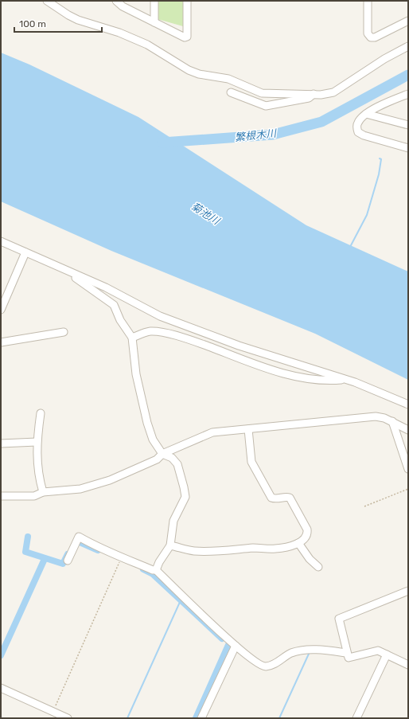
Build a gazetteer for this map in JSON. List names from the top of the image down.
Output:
{
  "water": ["繁根木川", "菊池川"],
  "scale_bar": "100 m"
}
